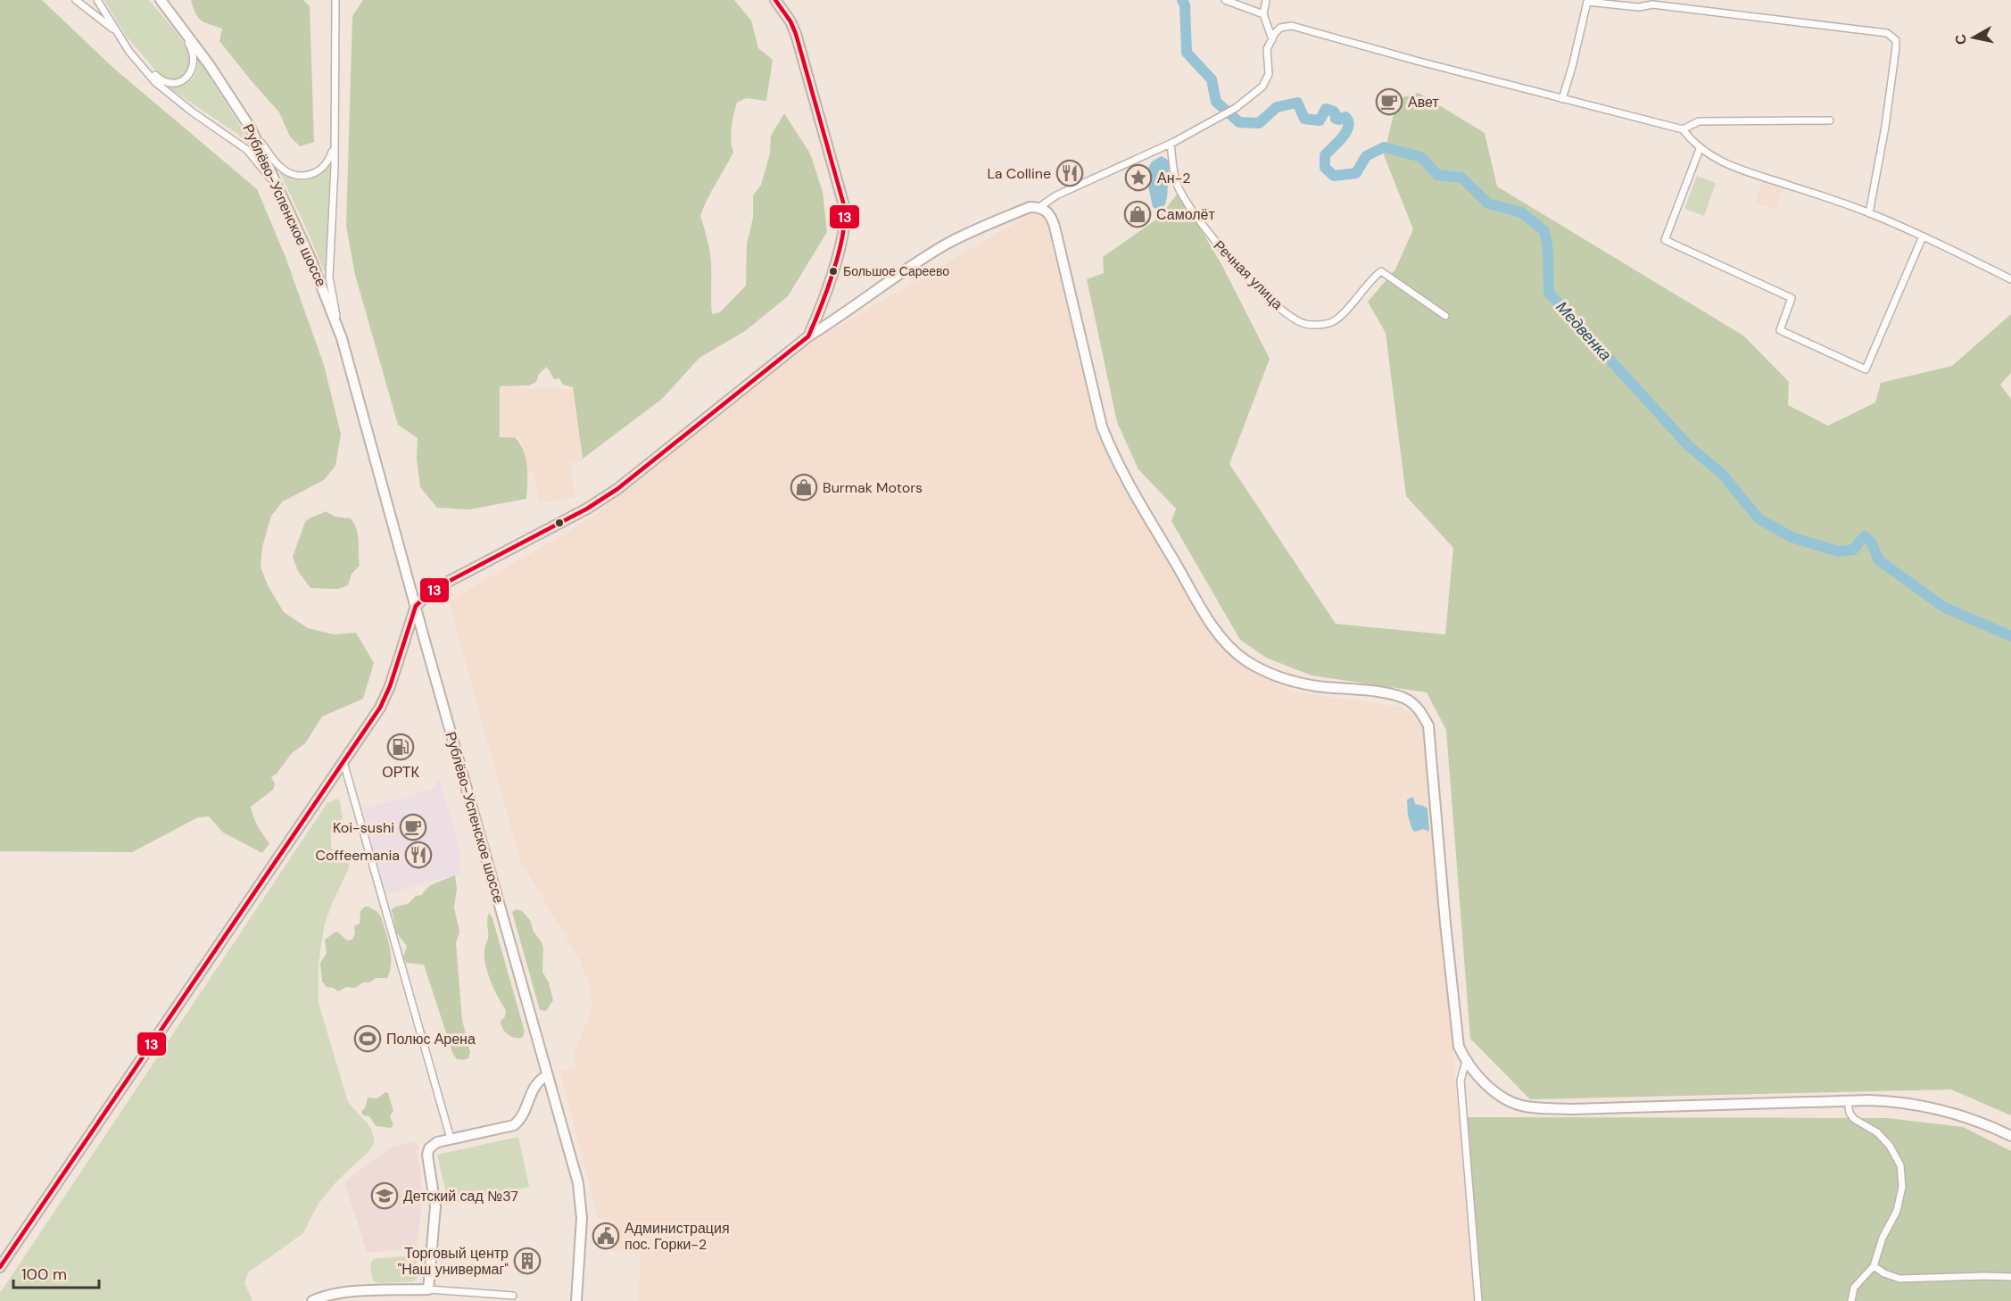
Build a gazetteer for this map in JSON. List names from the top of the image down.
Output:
{
  "streets": {
    "street": ["Рублёво-Успенское шоссе", "Речная улица"]
  },
  "water": ["Медвенка"],
  "places": {
    "cafe": ["Авет", "Koi-sushi"],
    "restaurant": ["La Colline", "Coffeemania"],
    "place": ["Ан-2"],
    "shop": ["Самолёт", "Burmak Motors"],
    "other": ["Большое Сареево"],
    "fuel station": ["ОРТК"],
    "sports": ["Полюс Арена"],
    "school or university": ["Детский сад №37"],
    "public building": ["Администрация пос. Горки-2"],
    "building": ["Торговый центр \"Наш универмаг\""]
  },
  "lines": ["transit line 13"],
  "scale_bar": "100 m",
  "north": "left"
}
